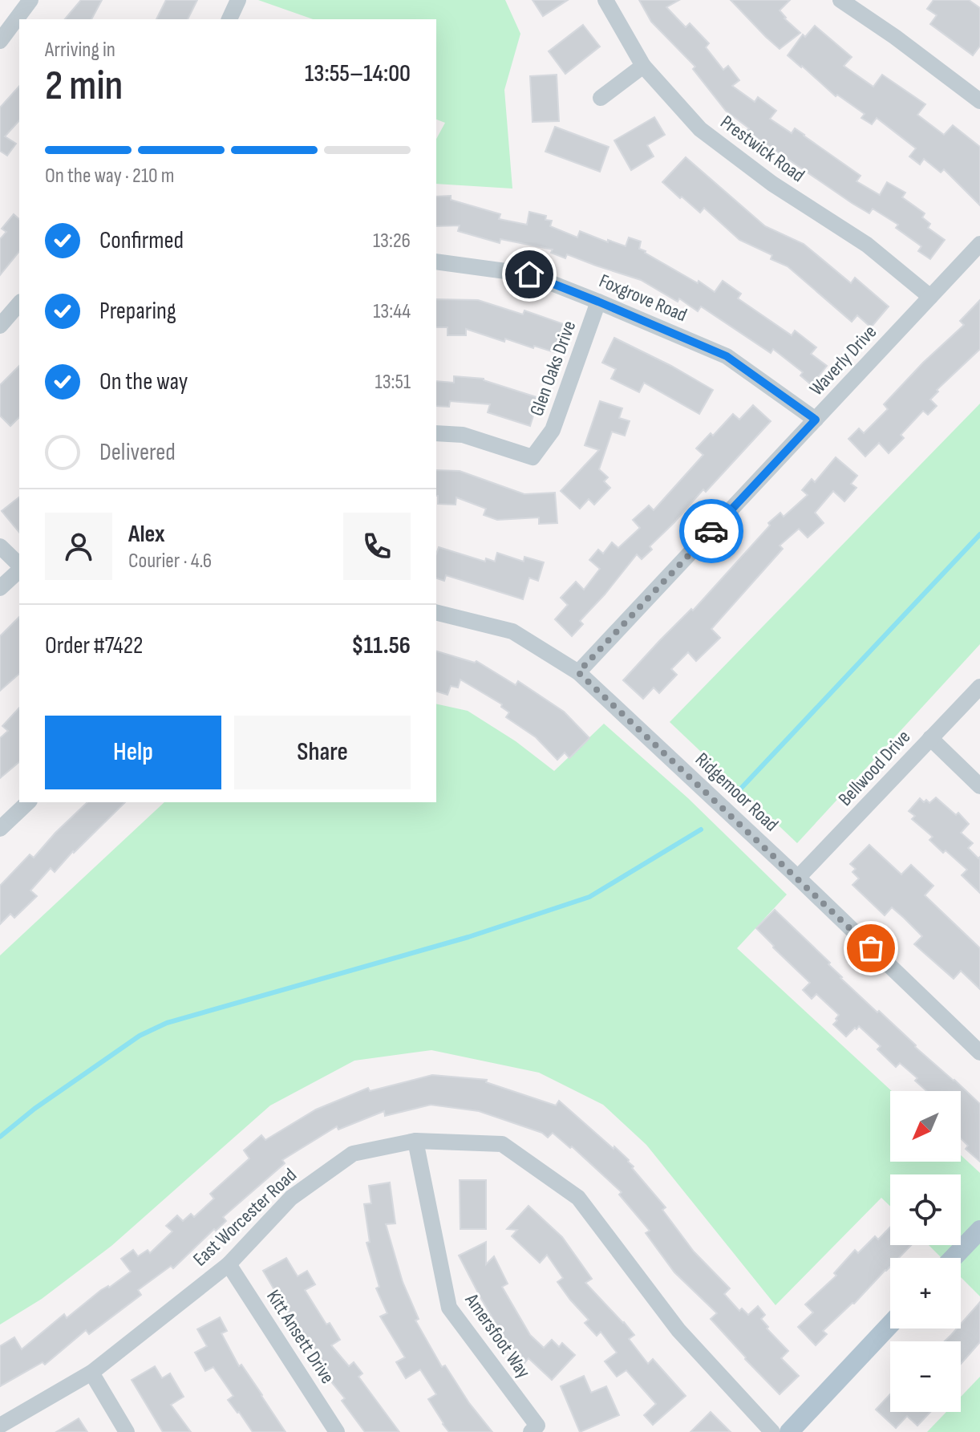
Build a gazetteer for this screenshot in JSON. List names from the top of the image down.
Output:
{
  "streets": {
    "street": [
      "Prestwick Road",
      "Foxgrove Road",
      "Waverly Drive",
      "Glen Oaks Drive",
      "Bellwood Drive",
      "Ridgemoor Road",
      "East Worcester Road",
      "Amersfoot Way",
      "Kitt Ansett Drive"
    ]
  },
  "crossings": [
    ["Prestwick Road", "Waverly Drive"],
    ["Foxgrove Road", "Waverly Drive"],
    ["Foxgrove Road", "Glen Oaks Drive"],
    ["Waverly Drive", "Ridgemoor Road"],
    ["Bellwood Drive", "Ridgemoor Road"],
    ["East Worcester Road", "Amersfoot Way"],
    ["East Worcester Road", "Kitt Ansett Drive"]
  ],
  "north": "bottom left",
  "page": {
    "heading": ["2 min", "Arriving in", "13:55–14:00"],
    "panel": [
      "Alex",
      "Courier · 4.6",
      "Order #7422",
      "$11.56"
    ],
    "bar": "On the way · 210 m",
    "list": [
      ["Confirmed", "13:26"],
      ["Preparing", "13:44"],
      ["On the way", "13:51"],
      "Delivered"
    ],
    "buttons": ["Help", "Share"],
    "map_buttons": ["+", "−"]
  }
}
